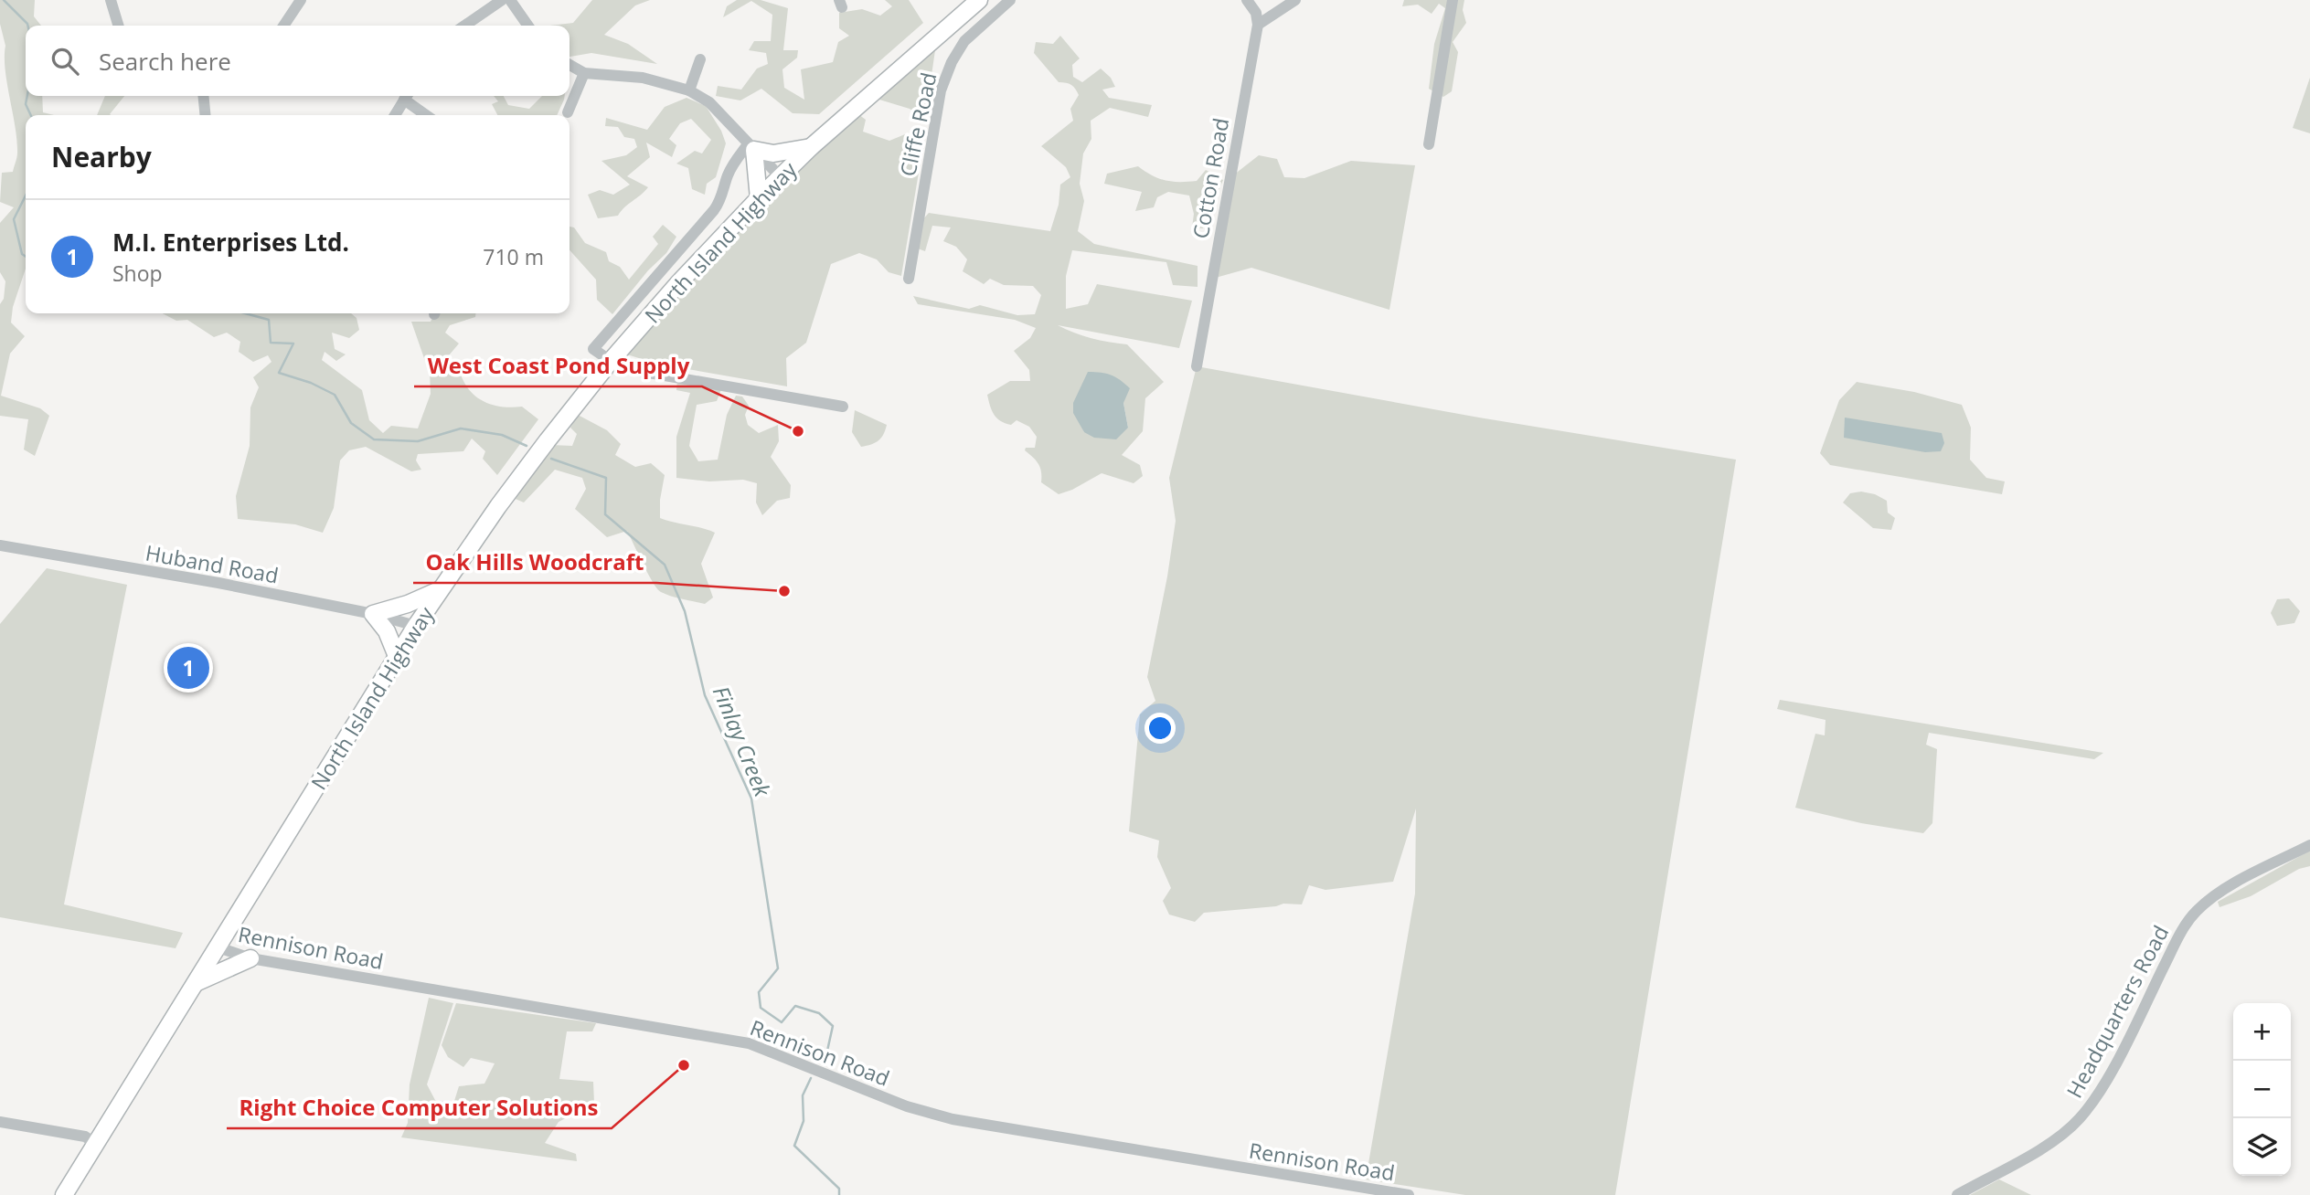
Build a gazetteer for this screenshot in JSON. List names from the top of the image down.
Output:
{
  "streets": {
    "main road": ["North Island Highway"],
    "street": [
      "Cliffe Road",
      "Cotton Road",
      "Huband Road",
      "Rennison Road",
      "Headquarters Road"
    ]
  },
  "crossings": [
    ["North Island Highway", "Huband Road"],
    ["North Island Highway", "Rennison Road"]
  ],
  "water": ["Finlay Creek"],
  "places": ["West Coast Pond Supply", "Oak Hills Woodcraft", "Right Choice Computer Solutions"],
  "page": {
    "search": "Search here",
    "heading": "Nearby",
    "list": [
      {
        "mark": "1",
        "name": "M.I. Enterprises Ltd.",
        "note": "Shop",
        "value": "710 m"
      }
    ],
    "pins": "1",
    "map_buttons": ["+", "−"]
  }
}
